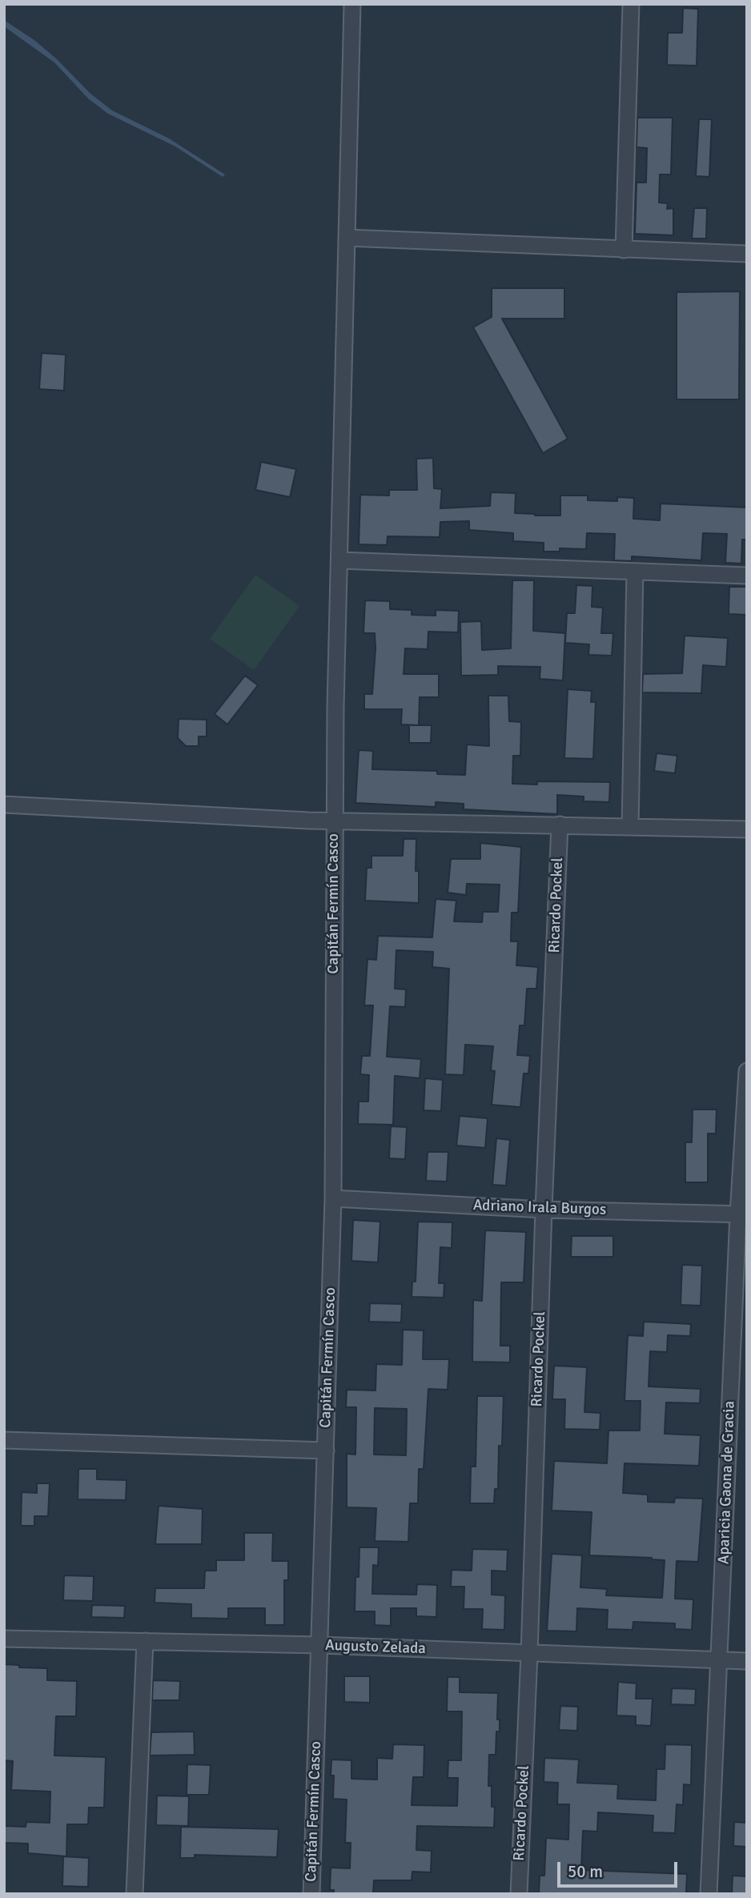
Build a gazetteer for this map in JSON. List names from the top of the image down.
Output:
{
  "streets": {
    "street": [
      "Capitán Fermín Casco",
      "Ricardo Pockel",
      "Adriano Irala Burgos",
      "Aparicia Gaona de Gracia",
      "Augusto Zelada"
    ]
  },
  "crossings": [
    ["Capitán Fermín Casco", "Adriano Irala Burgos"],
    ["Capitán Fermín Casco", "Augusto Zelada"],
    ["Ricardo Pockel", "Adriano Irala Burgos"],
    ["Ricardo Pockel", "Augusto Zelada"],
    ["Adriano Irala Burgos", "Aparicia Gaona de Gracia"],
    ["Aparicia Gaona de Gracia", "Augusto Zelada"]
  ],
  "scale_bar": "50 m"
}
